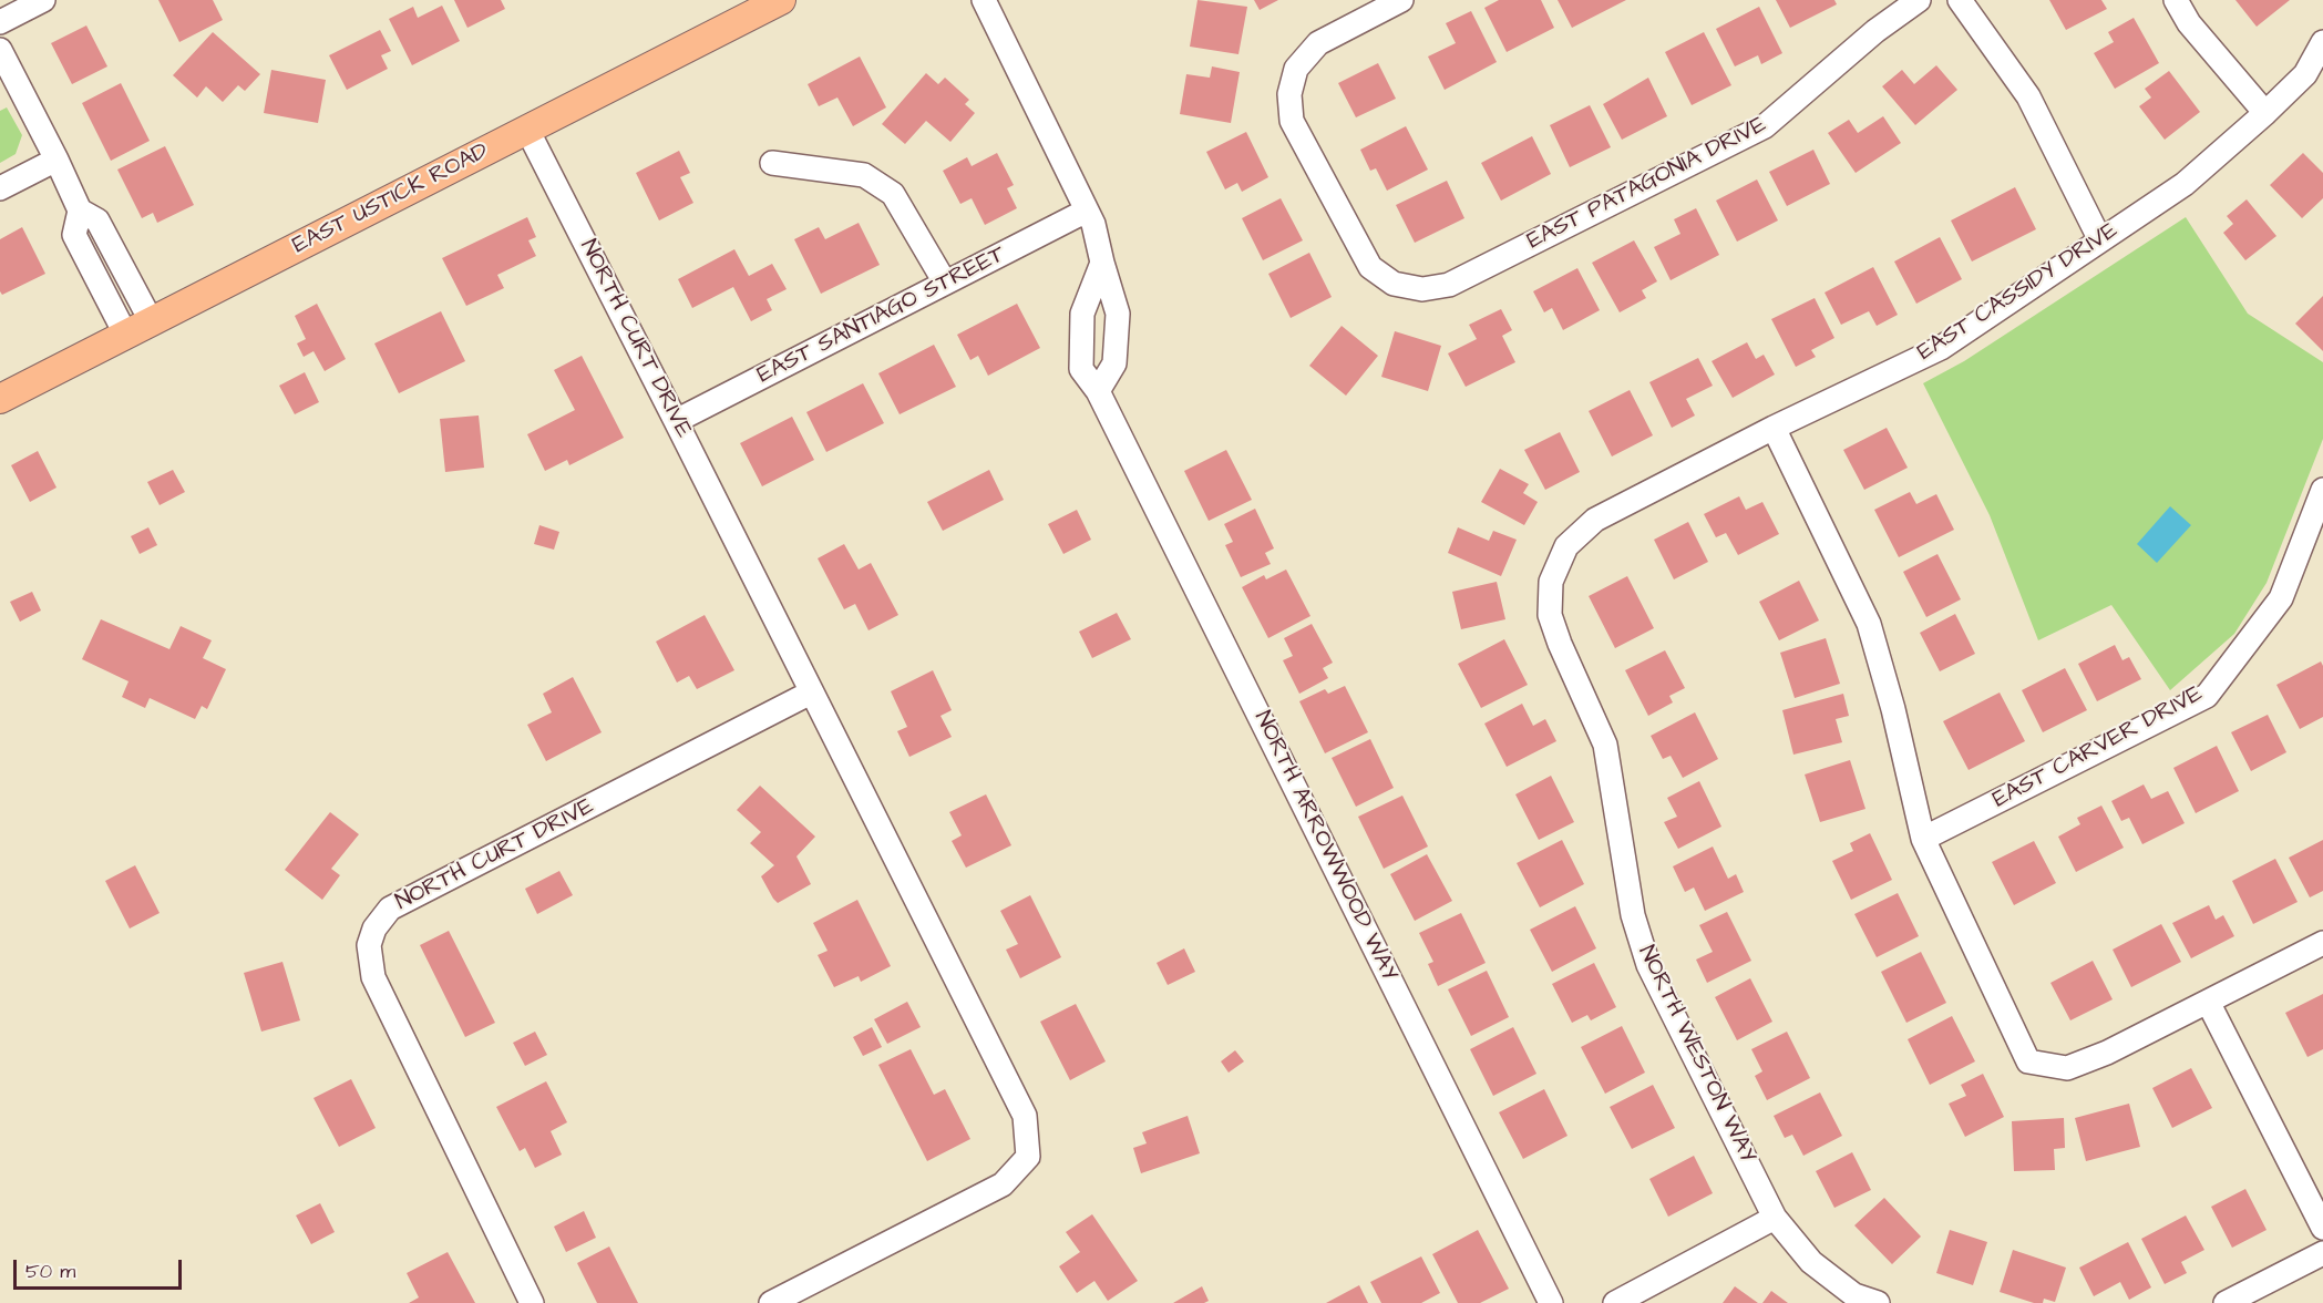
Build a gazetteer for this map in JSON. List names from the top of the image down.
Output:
{
  "streets": {
    "main road": ["EAST USTICK ROAD"],
    "street": [
      "EAST PATAGONIA DRIVE",
      "EAST CASSIDY DRIVE",
      "EAST SANTIAGO STREET",
      "NORTH CURT DRIVE",
      "EAST CARVER DRIVE",
      "NORTH ARROWWOOD WAY",
      "NORTH WESTON WAY"
    ]
  },
  "crossings": [
    ["EAST USTICK ROAD", "NORTH CURT DRIVE"],
    ["EAST CASSIDY DRIVE", "NORTH WESTON WAY"],
    ["EAST SANTIAGO STREET", "NORTH CURT DRIVE"]
  ],
  "scale_bar": "50 m"
}
